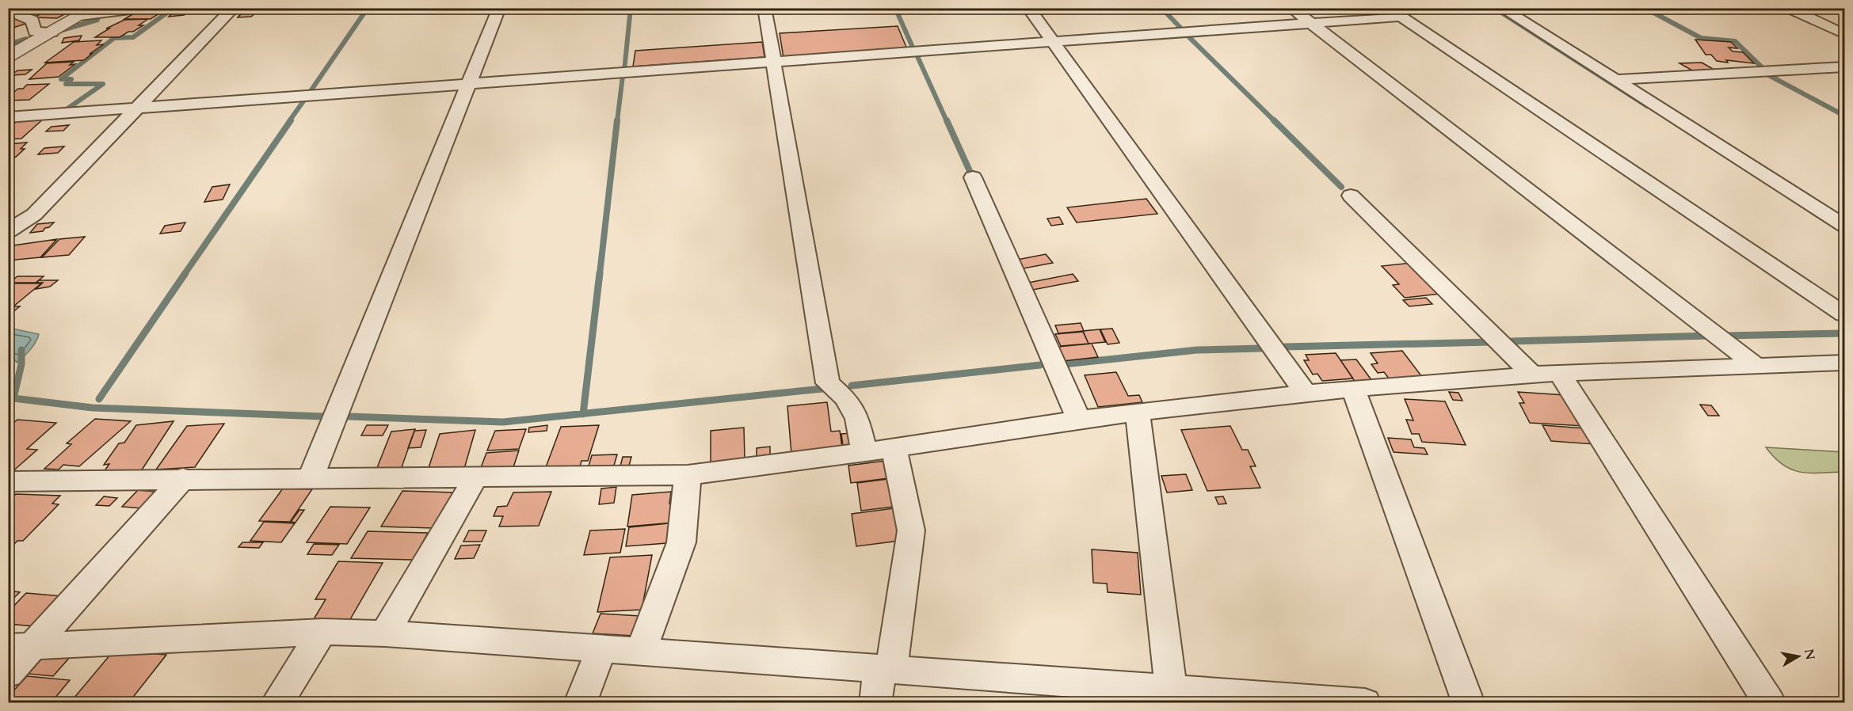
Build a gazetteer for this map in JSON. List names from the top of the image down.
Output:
{
  "north": "right"
}
